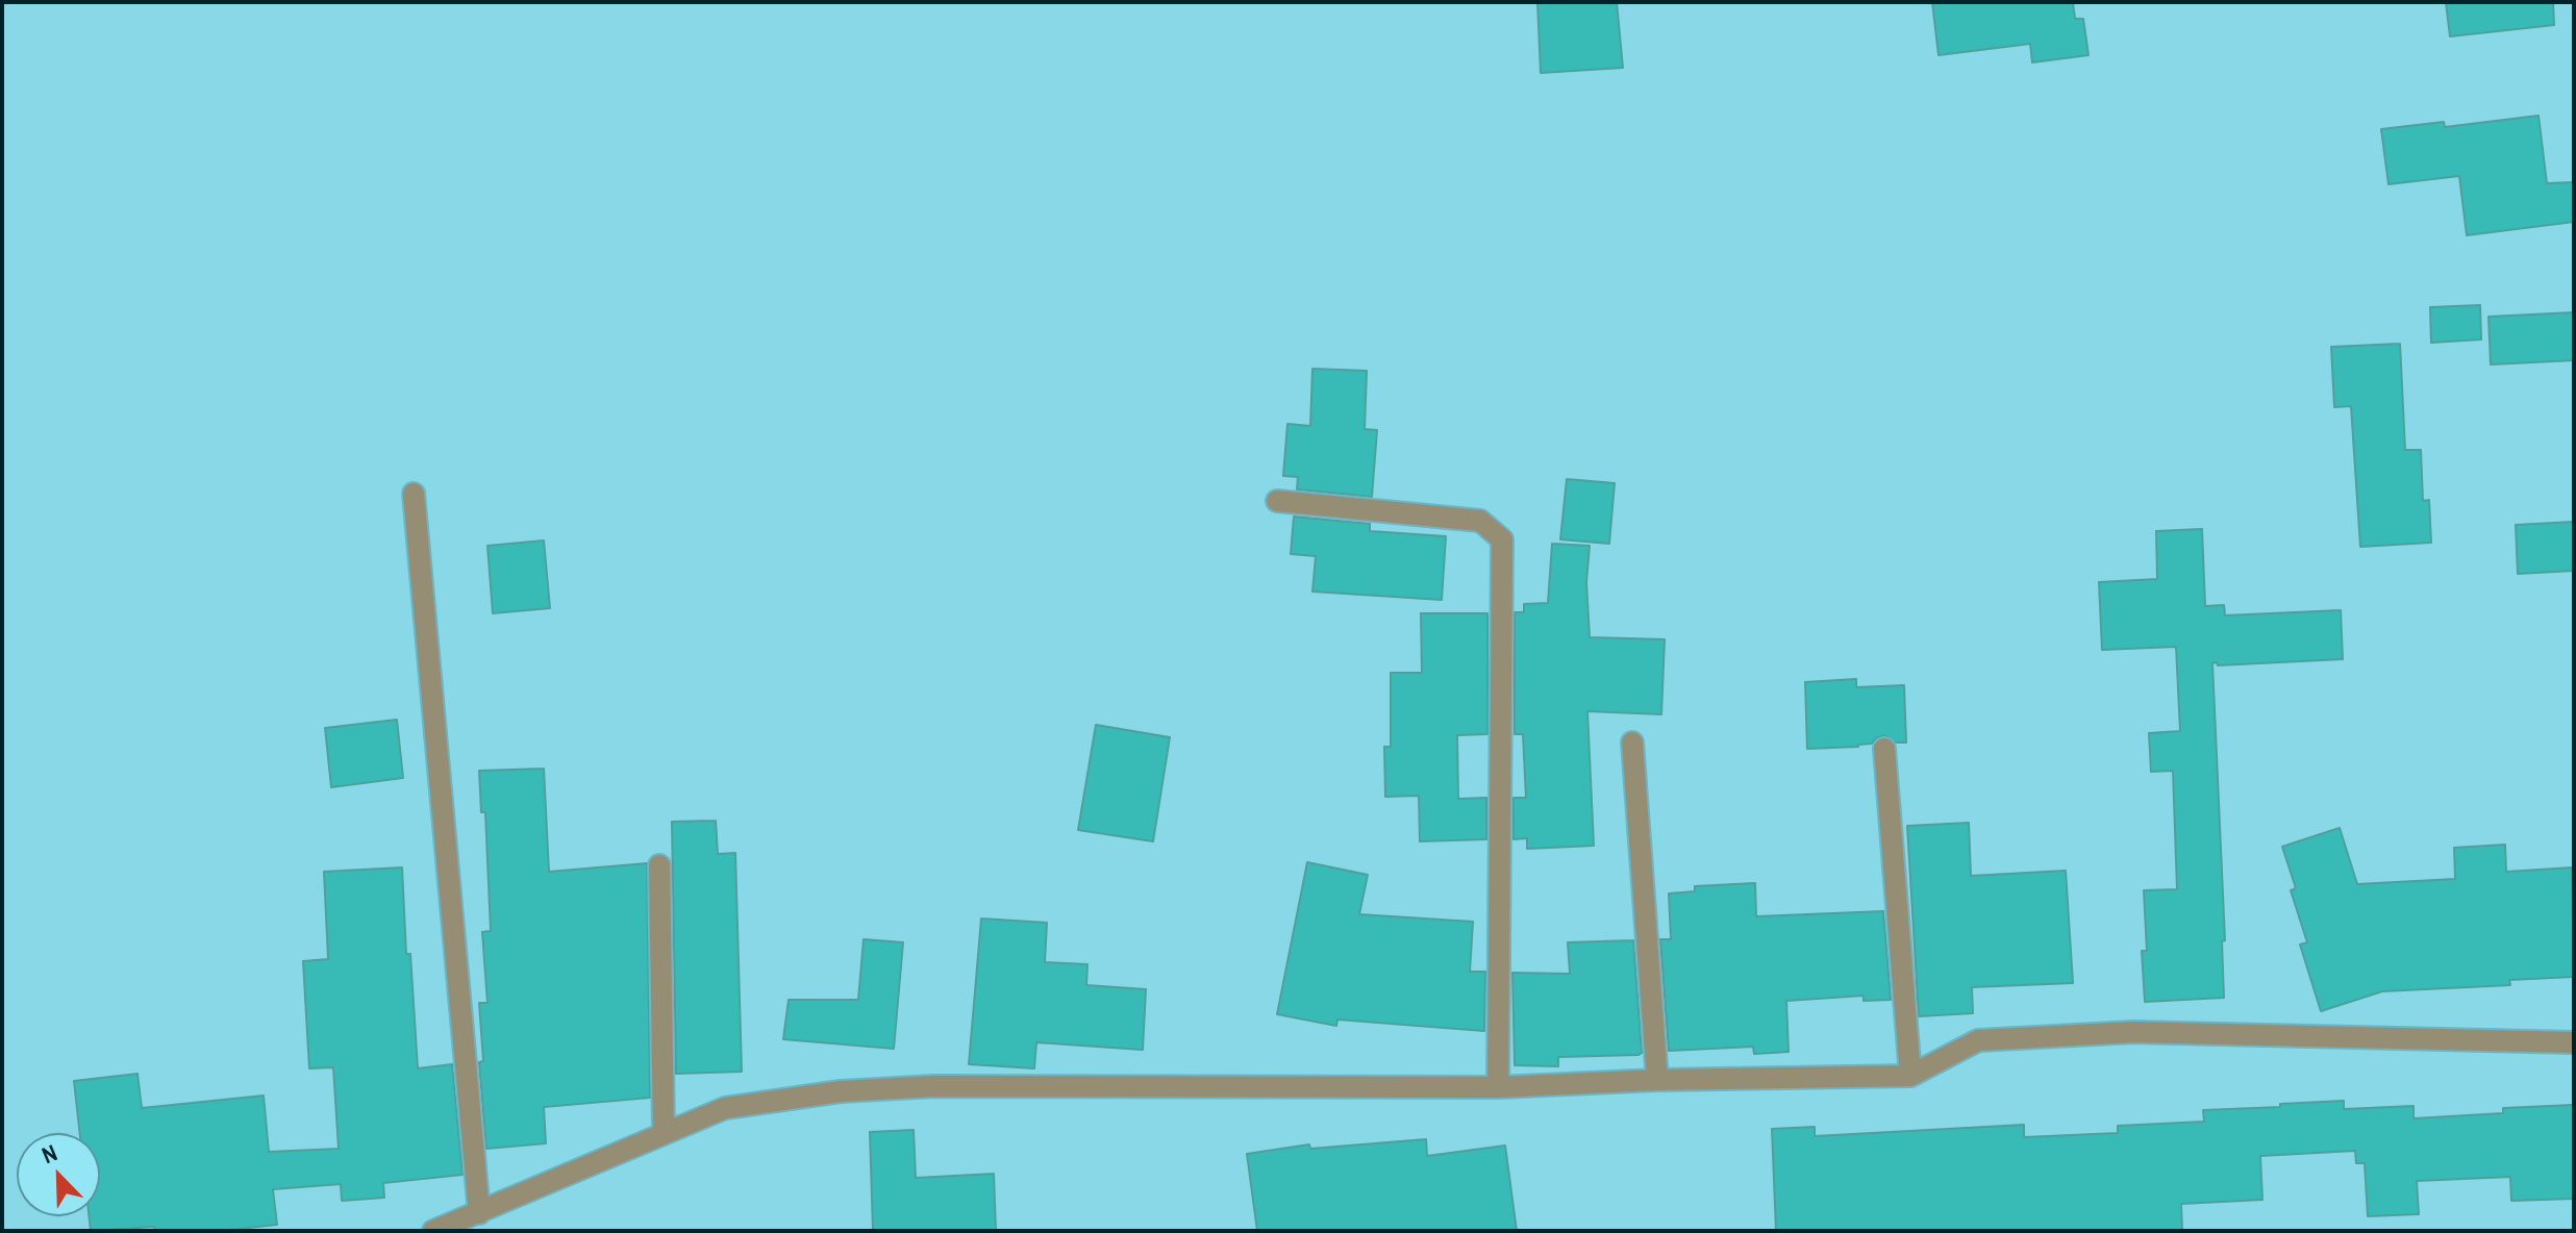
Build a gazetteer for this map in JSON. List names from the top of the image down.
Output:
{
  "north": "top left"
}
